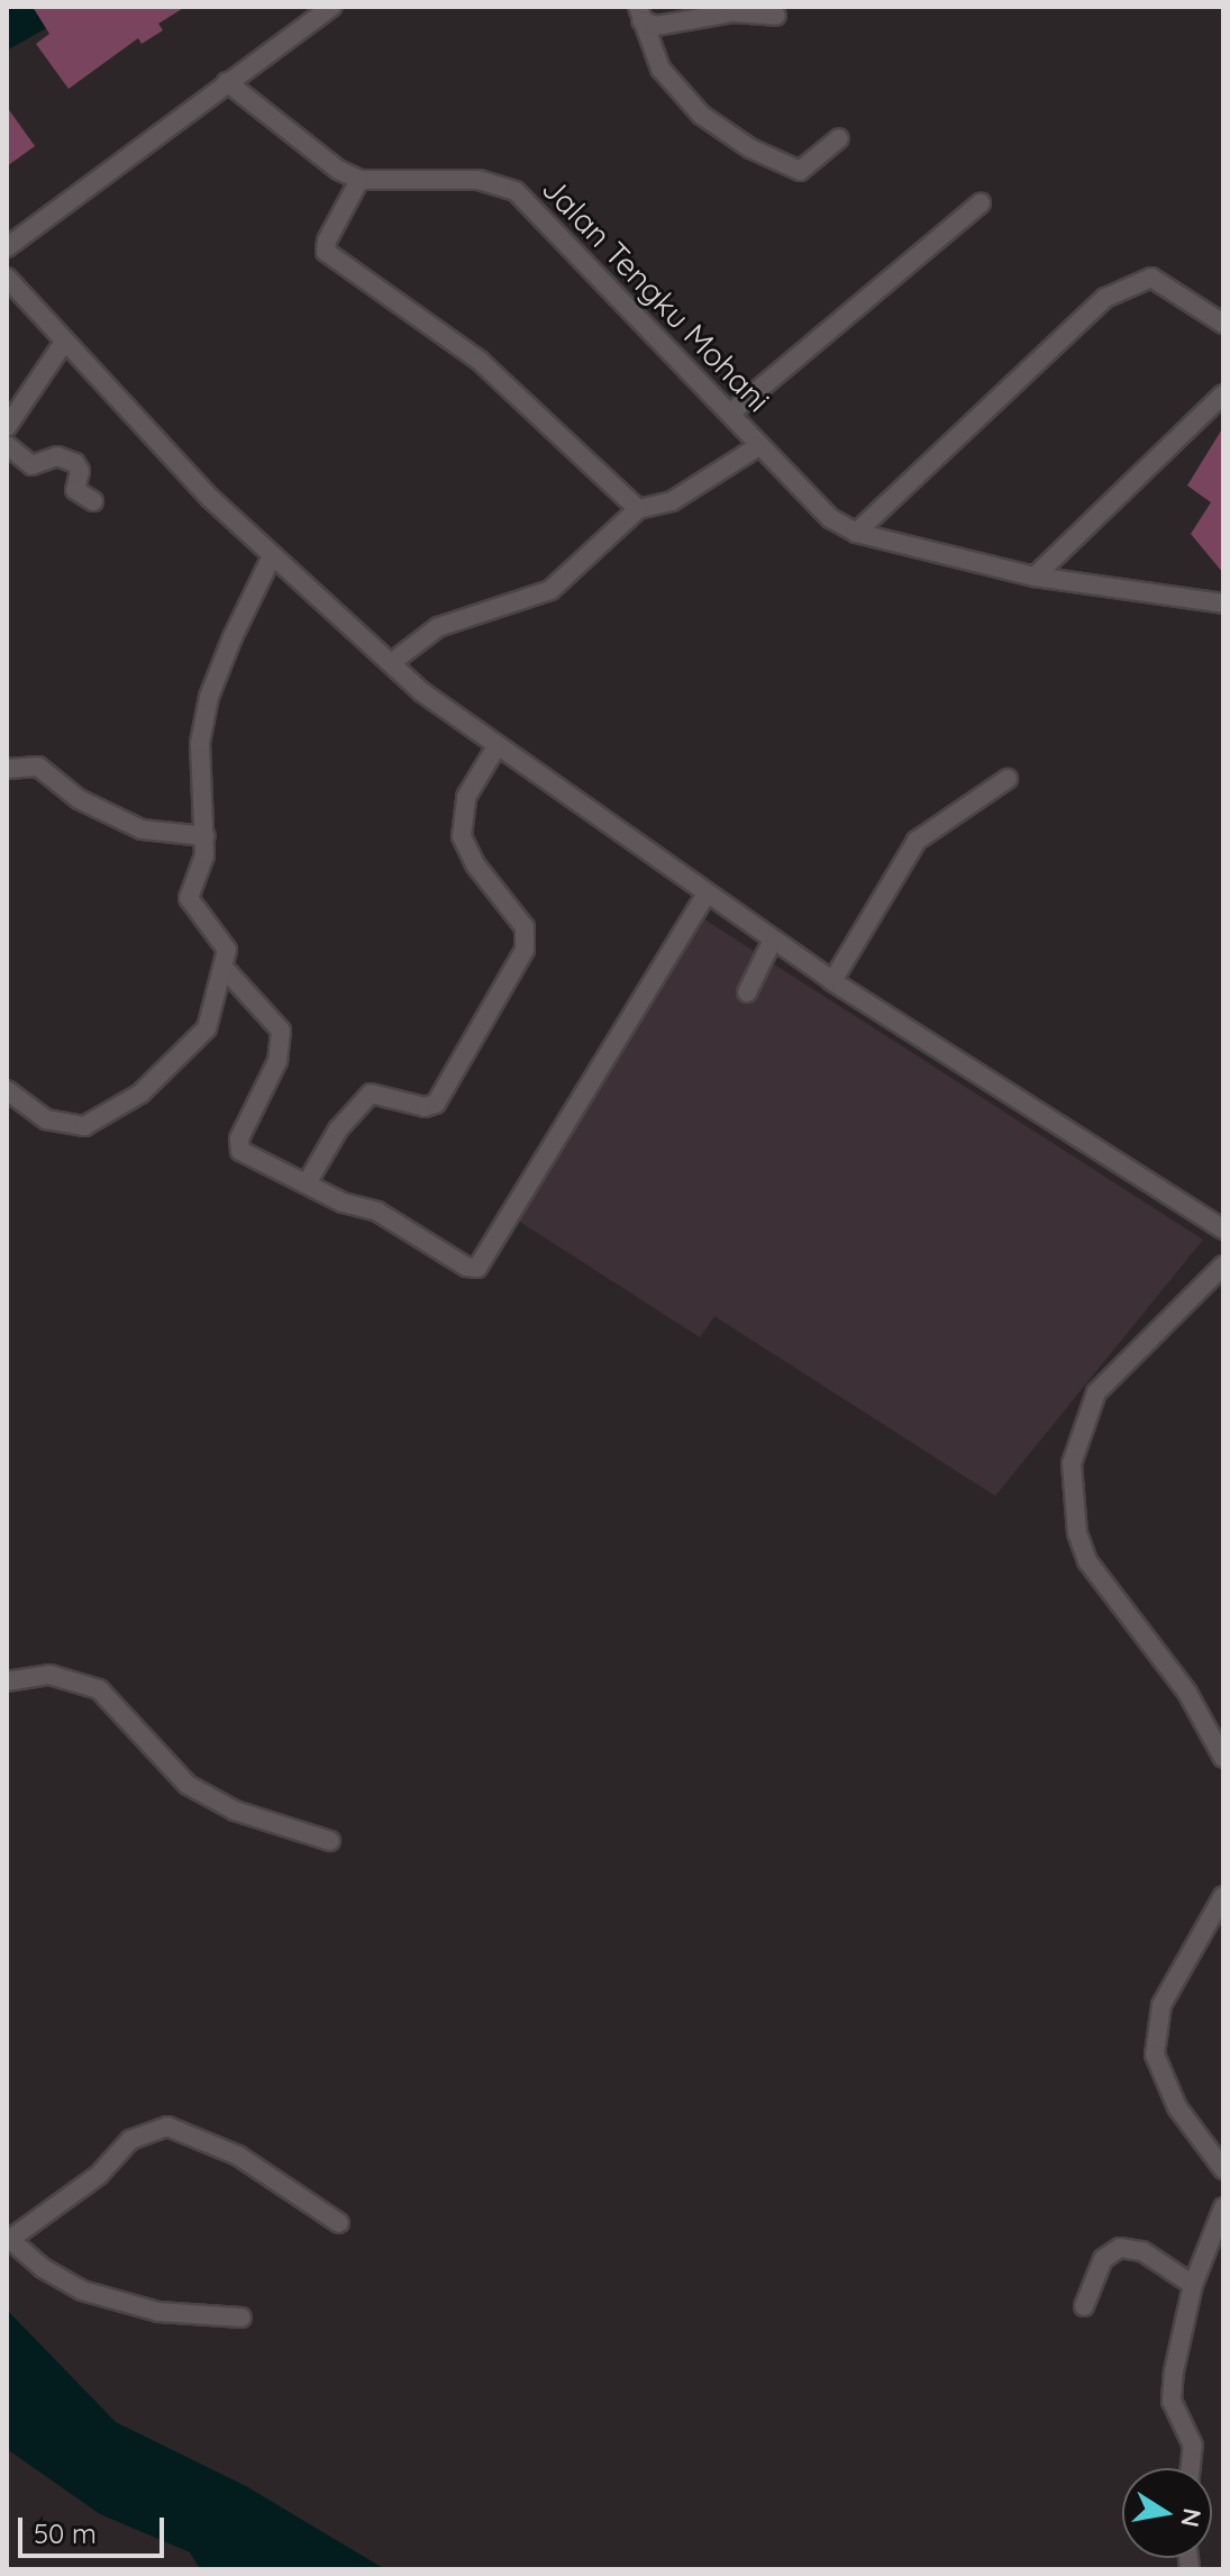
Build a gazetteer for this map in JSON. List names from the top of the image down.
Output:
{
  "streets": {
    "street": ["Jalan Tengku Mohani"]
  },
  "scale_bar": "50 m",
  "north": "right"
}
